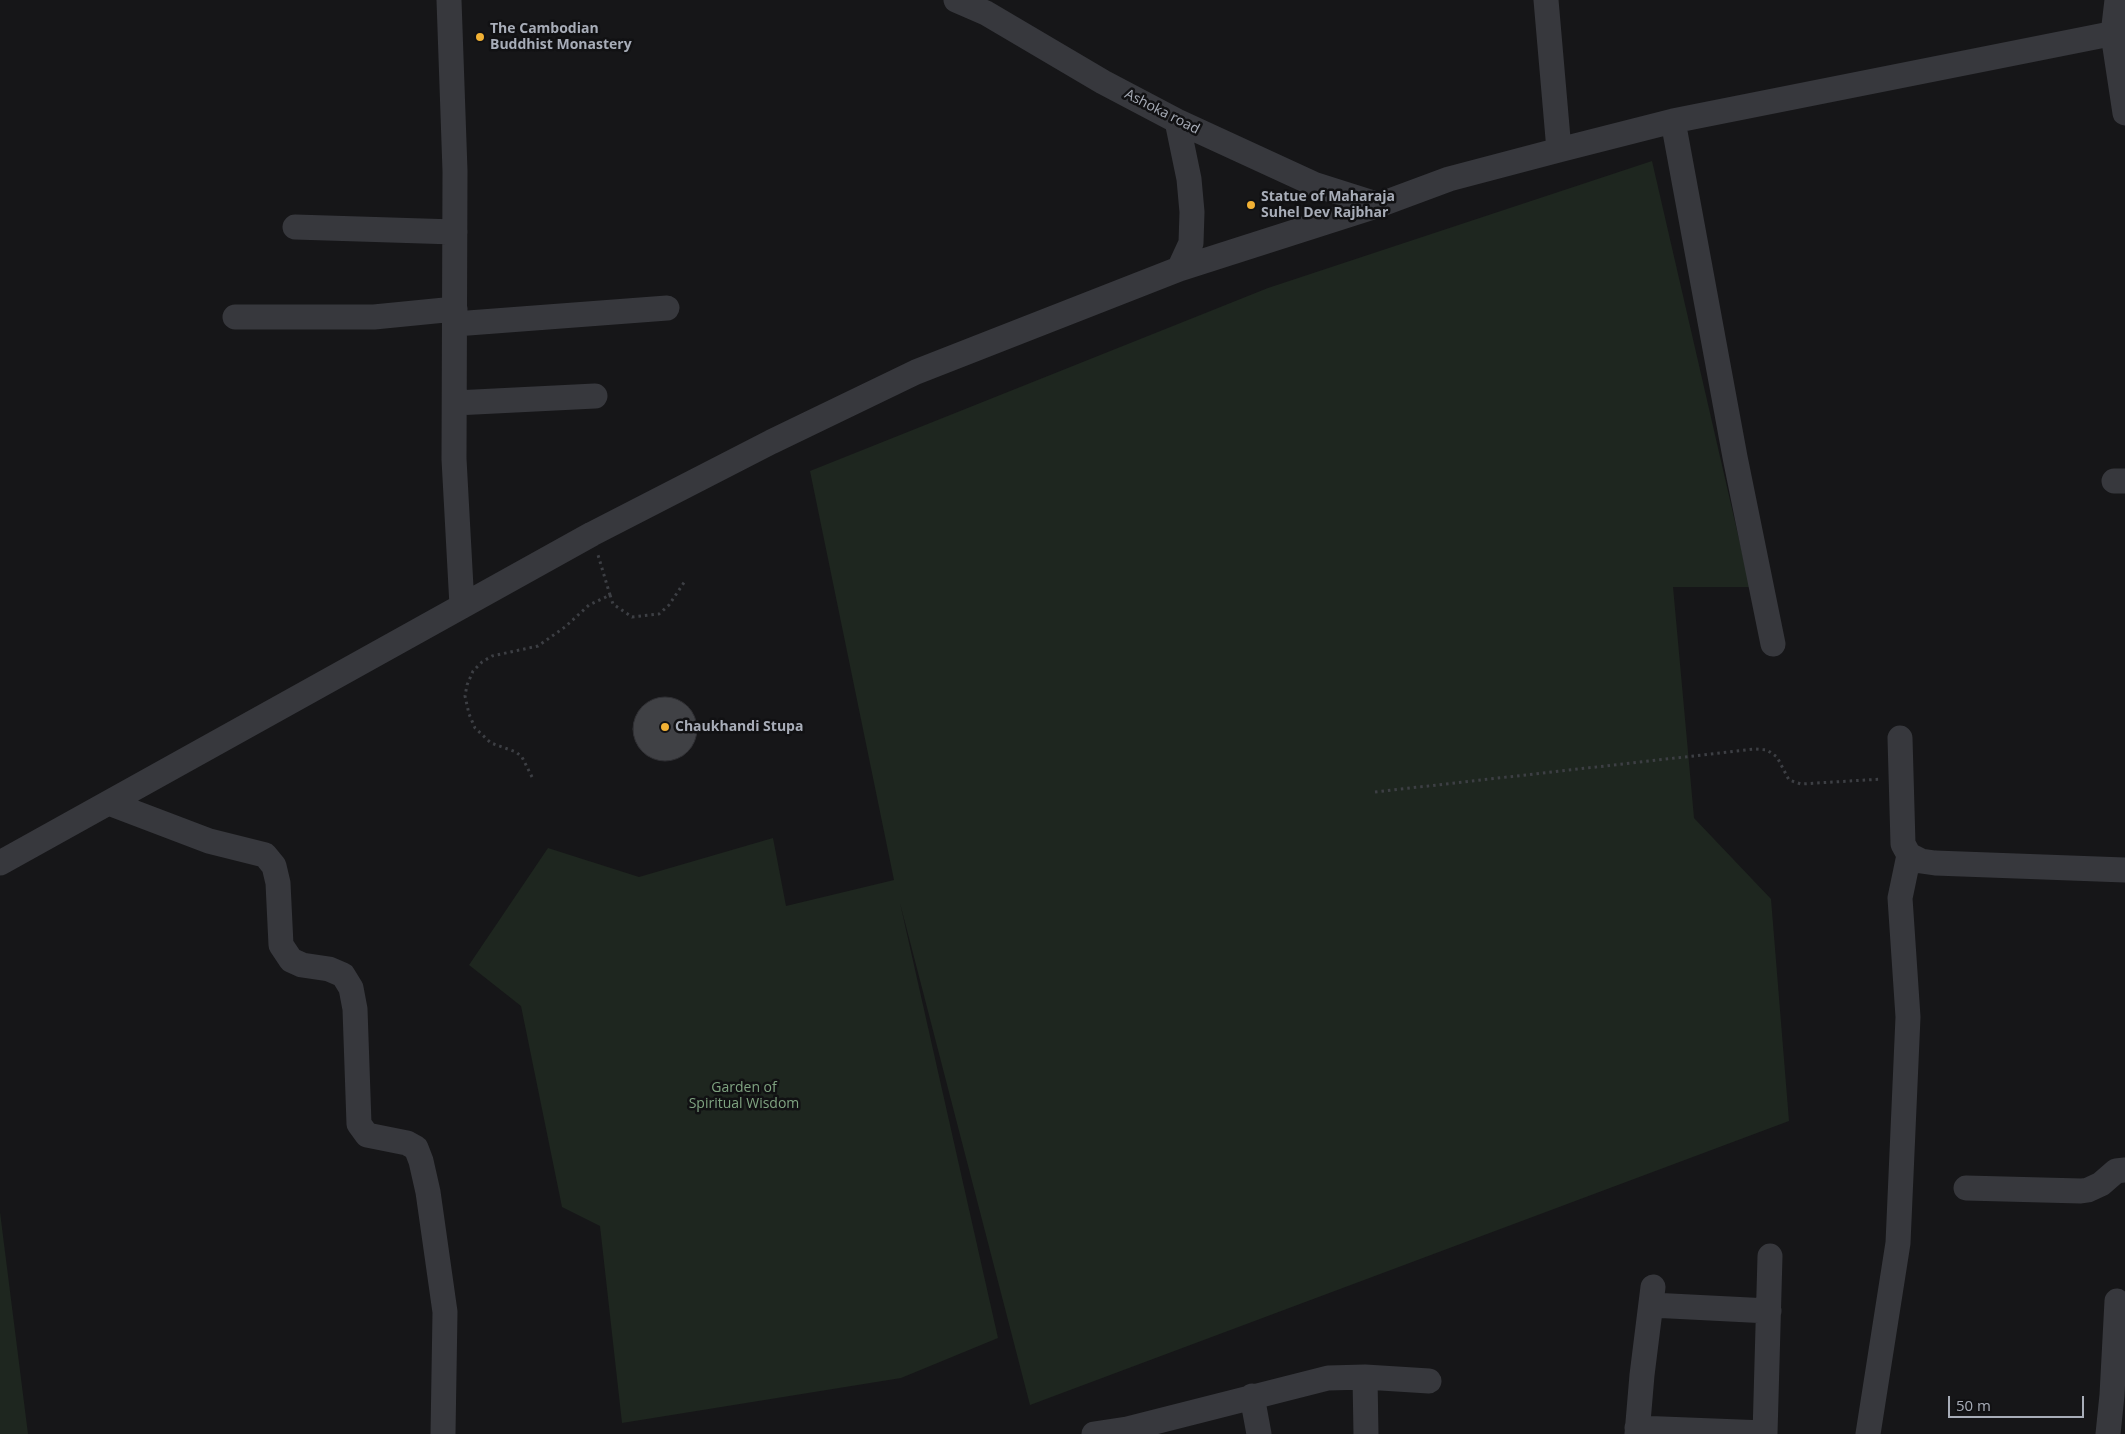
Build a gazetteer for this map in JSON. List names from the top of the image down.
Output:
{
  "streets": {
    "street": ["Ashoka road"]
  },
  "parks": ["Garden of Spiritual Wisdom"],
  "places": ["The Cambodian Buddhist Monastery", "Statue of Maharaja Suhel Dev Rajbhar", "Chaukhandi Stupa"],
  "scale_bar": "50 m"
}
